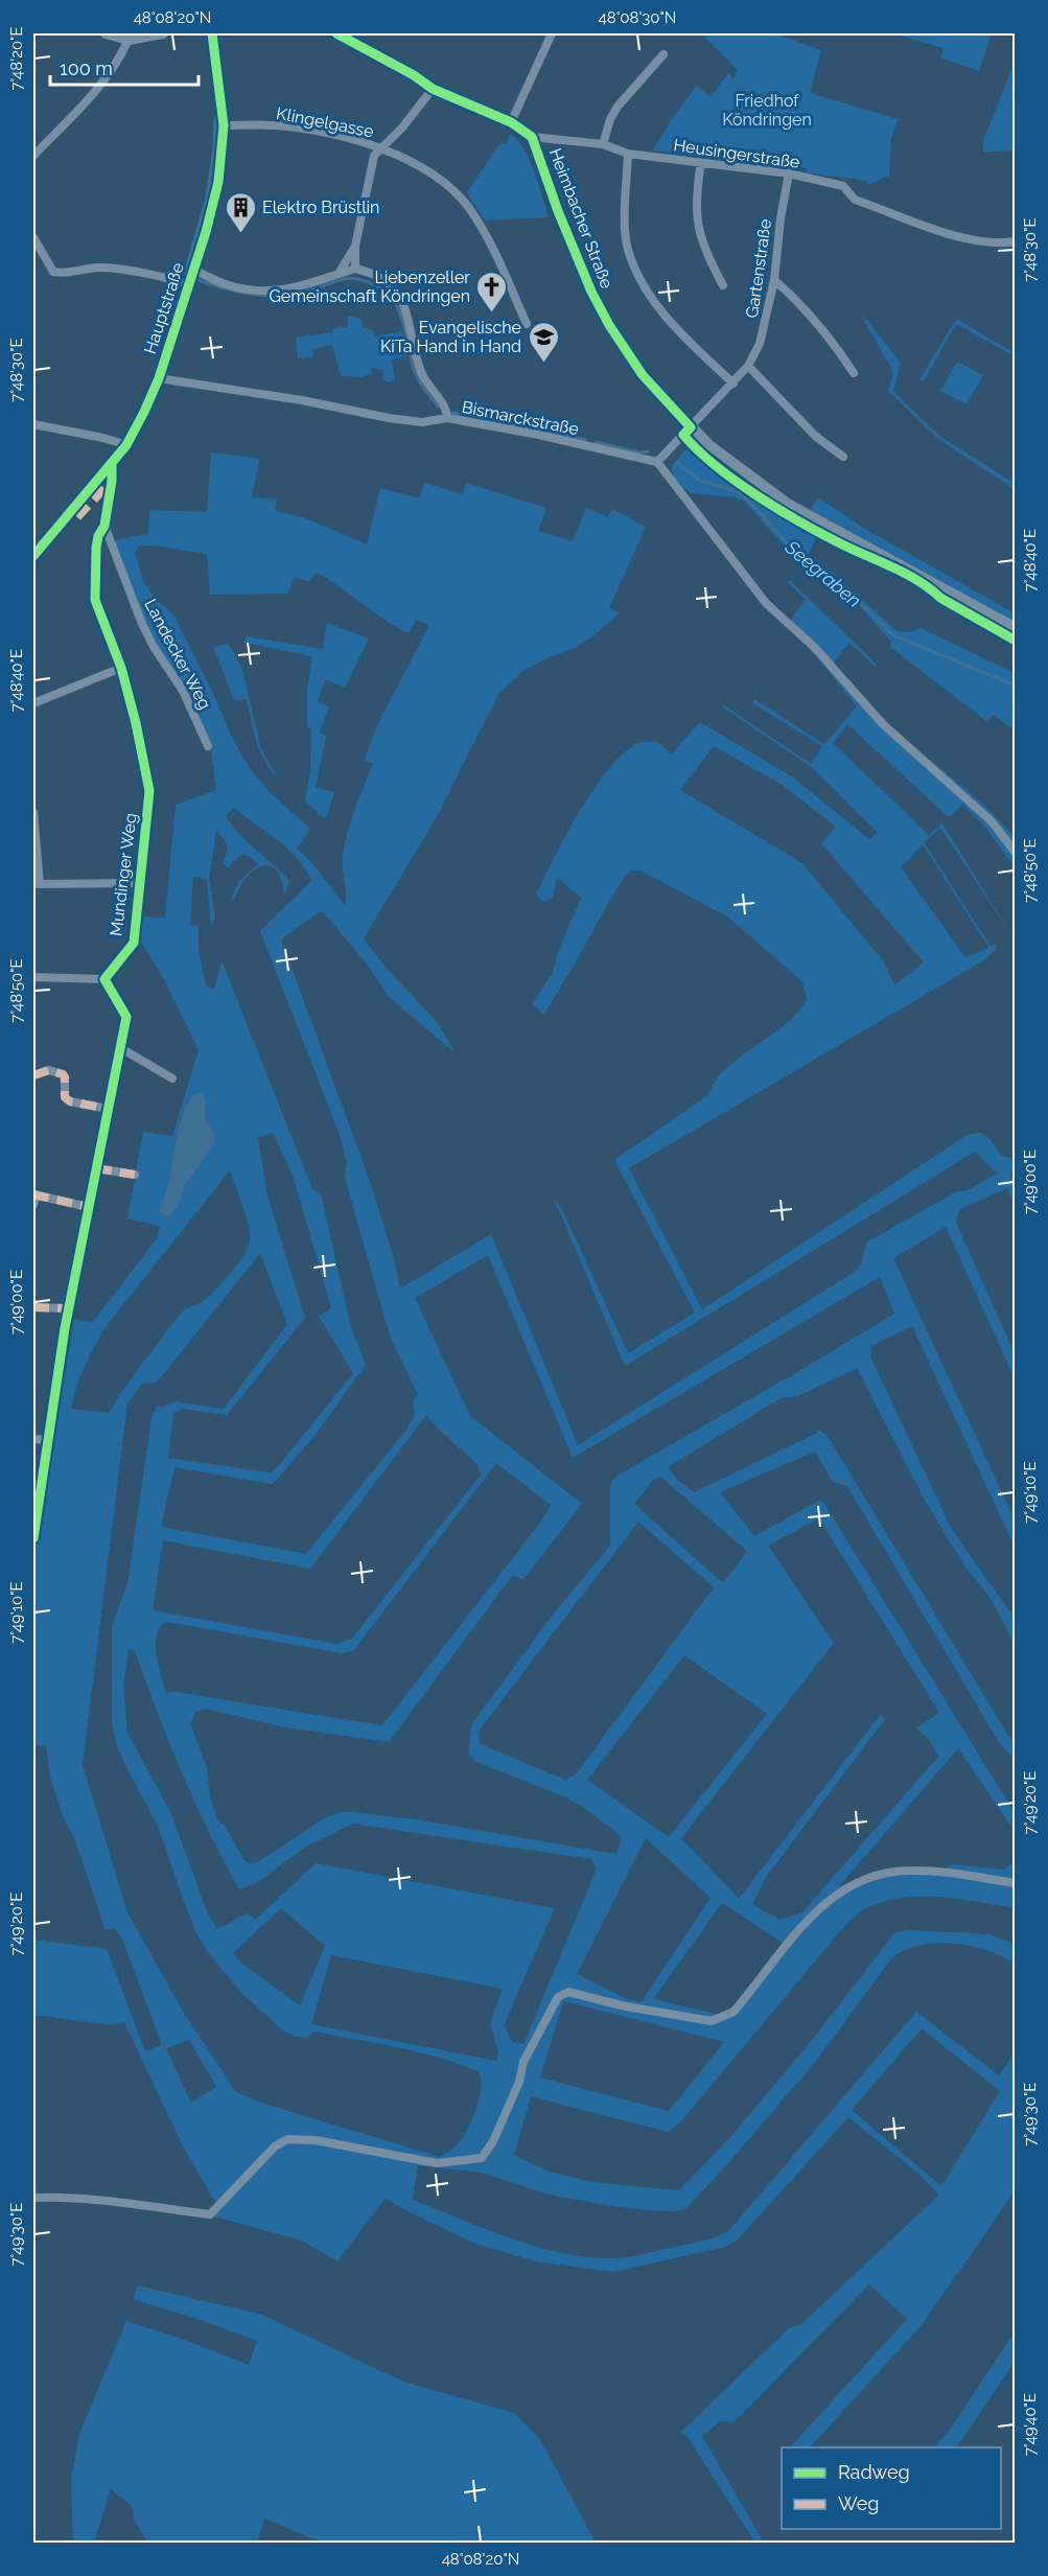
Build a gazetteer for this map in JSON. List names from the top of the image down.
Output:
{
  "streets": {
    "main road": ["Hauptstraße"],
    "street": [
      "Klingelgasse",
      "Heusingerstraße",
      "Heimbacher Straße",
      "Gartenstraße",
      "Bismarckstraße",
      "Landecker Weg",
      "Mundinger Weg"
    ]
  },
  "crossings": [
    ["Klingelgasse", "Heimbacher Straße"],
    ["Klingelgasse", "Hauptstraße"],
    ["Heusingerstraße", "Heimbacher Straße"],
    ["Heusingerstraße", "Gartenstraße"],
    ["Heimbacher Straße", "Gartenstraße"],
    ["Gartenstraße", "Bismarckstraße"],
    ["Hauptstraße", "Bismarckstraße"],
    ["Landecker Weg", "Mundinger Weg"]
  ],
  "water": ["Seegraben"],
  "parks": ["Friedhof Köndringen"],
  "places": {
    "building": ["Elektro Brüstlin"],
    "church": ["Liebenzeller Gemeinschaft Köndringen"],
    "school or university": ["Evangelische KiTa Hand in Hand"]
  },
  "legend": ["Radweg", "Weg"],
  "scale_bar": "100 m",
  "coordinates": [
    "48°08'20\"N",
    "48°08'30\"N",
    "7°48'20\"E",
    "7°48'30\"E",
    "7°48'40\"E",
    "7°48'50\"E",
    "7°49'00\"E",
    "7°49'10\"E",
    "7°49'20\"E",
    "7°49'30\"E",
    "7°49'40\"E"
  ]
}
